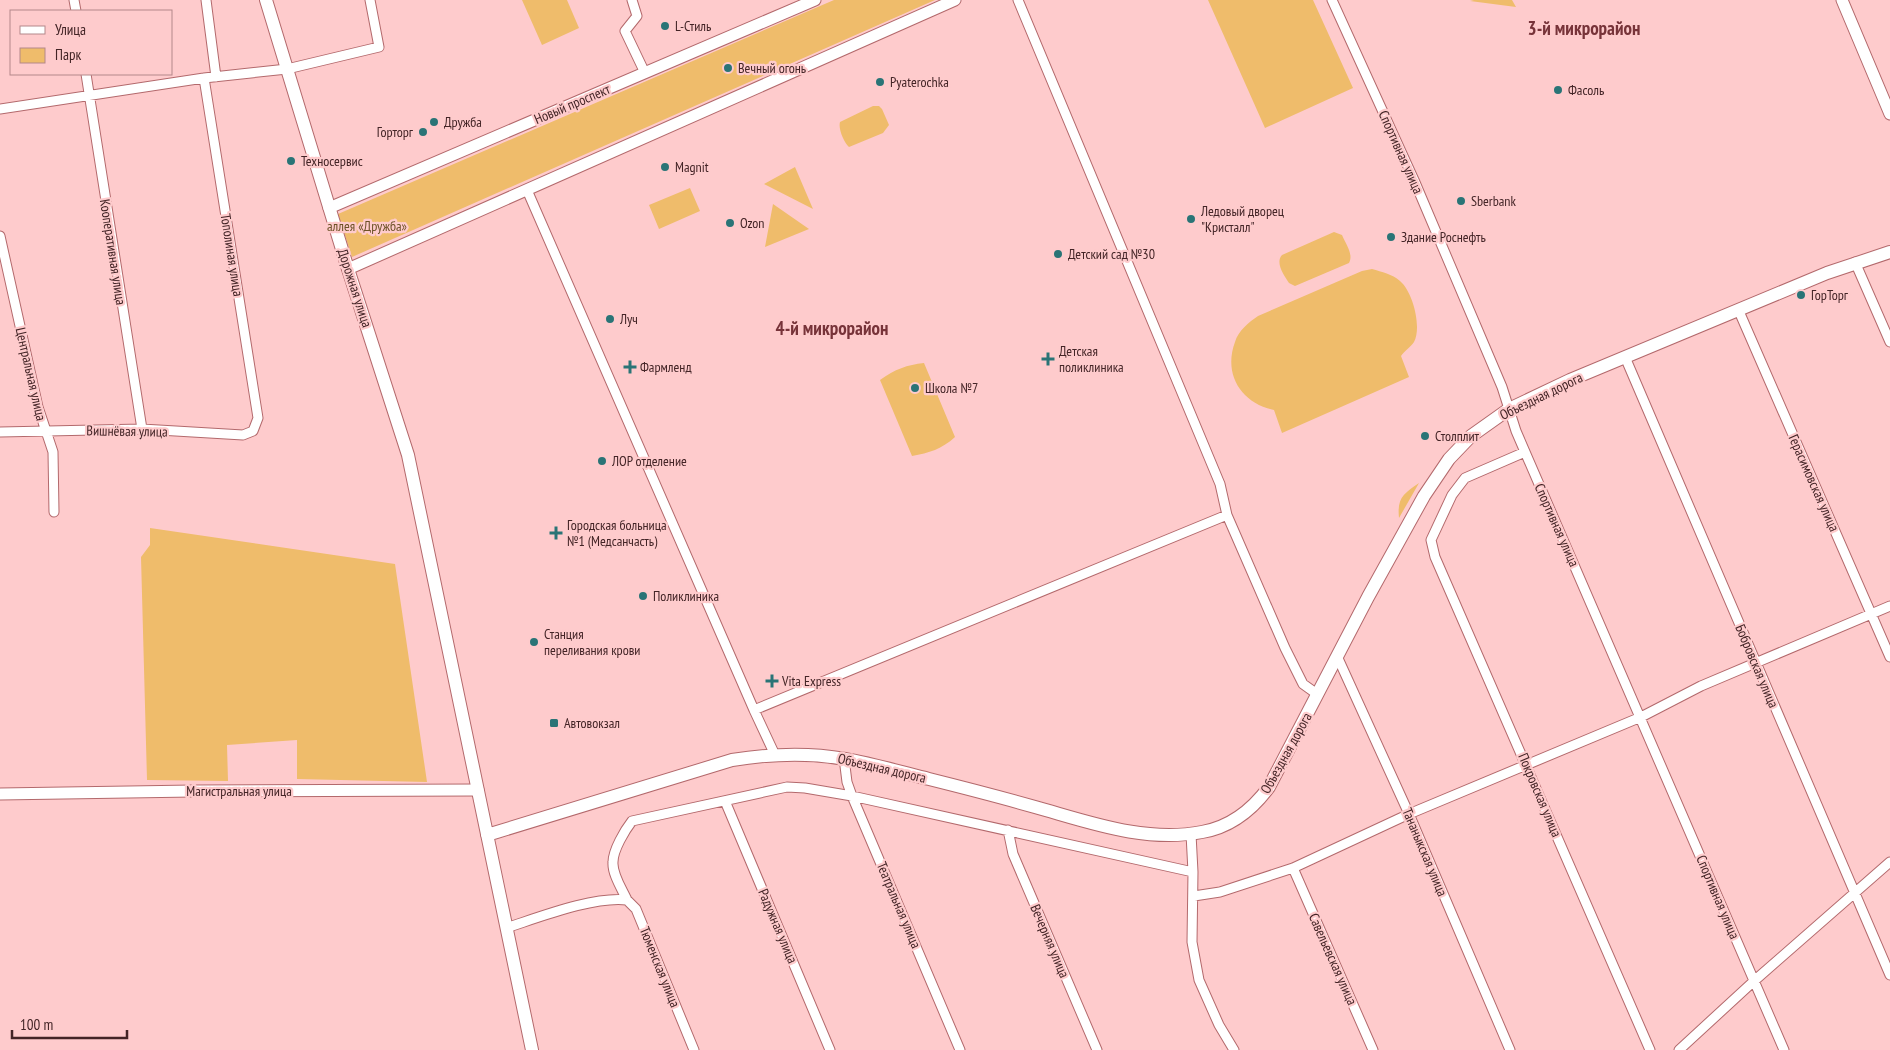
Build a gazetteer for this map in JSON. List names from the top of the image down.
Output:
{
  "streets": {
    "main road": ["Дорожная улица", "Объездная дорога"],
    "street": [
      "Новый проспект",
      "Спортивная улица",
      "Кооперативная улица",
      "Тополиная улица",
      "Центральная улица",
      "Вишнёвая улица",
      "Герасимовская улица",
      "Бобровская улица",
      "Магистральная улица",
      "Покровская улица",
      "Тананыкская улица",
      "Театральная улица",
      "Радужная улица",
      "Вечерняя улица",
      "Савельевская улица",
      "Тюменская улица"
    ]
  },
  "crossings": [
    ["Новый проспект", "Дорожная улица"],
    ["Спортивная улица", "Объездная дорога"],
    ["Спортивная улица", "Покровская улица"],
    ["Кооперативная улица", "Вишнёвая улица"],
    ["Тополиная улица", "Вишнёвая улица"],
    ["Дорожная улица", "Объездная дорога"],
    ["Дорожная улица", "Магистральная улица"],
    ["Центральная улица", "Вишнёвая улица"],
    ["Объездная дорога", "Герасимовская улица"],
    ["Объездная дорога", "Бобровская улица"],
    ["Объездная дорога", "Тананыкская улица"],
    ["Объездная дорога", "Театральная улица"],
    ["Радужная улица", "Тюменская улица"]
  ],
  "districts": ["3-й микрорайон", "4-й микрорайон"],
  "parks": ["аллея «Дружба»"],
  "places": {
    "other": [
      "L-Стиль",
      "Вечный огонь",
      "Pyaterochka",
      "Фасоль",
      "Дружба",
      "Горторг",
      "Техносервис",
      "Magnit",
      "Sberbank",
      "Ледовый дворец \"Кристалл\"",
      "Ozon",
      "Здание Роснефть",
      "Детский сад №30",
      "ГорТорг",
      "Луч",
      "Школа №7",
      "Столплит",
      "ЛОР отделение",
      "Поликлиника",
      "Станция переливания крови"
    ],
    "health": [
      "Детская поликлиника",
      "Фармленд",
      "Городская больница №1 (Медсанчасть)",
      "Vita Express"
    ],
    "transit": ["Автовокзал"]
  },
  "legend": ["Улица", "Парк"],
  "scale_bar": "100 m"
}
